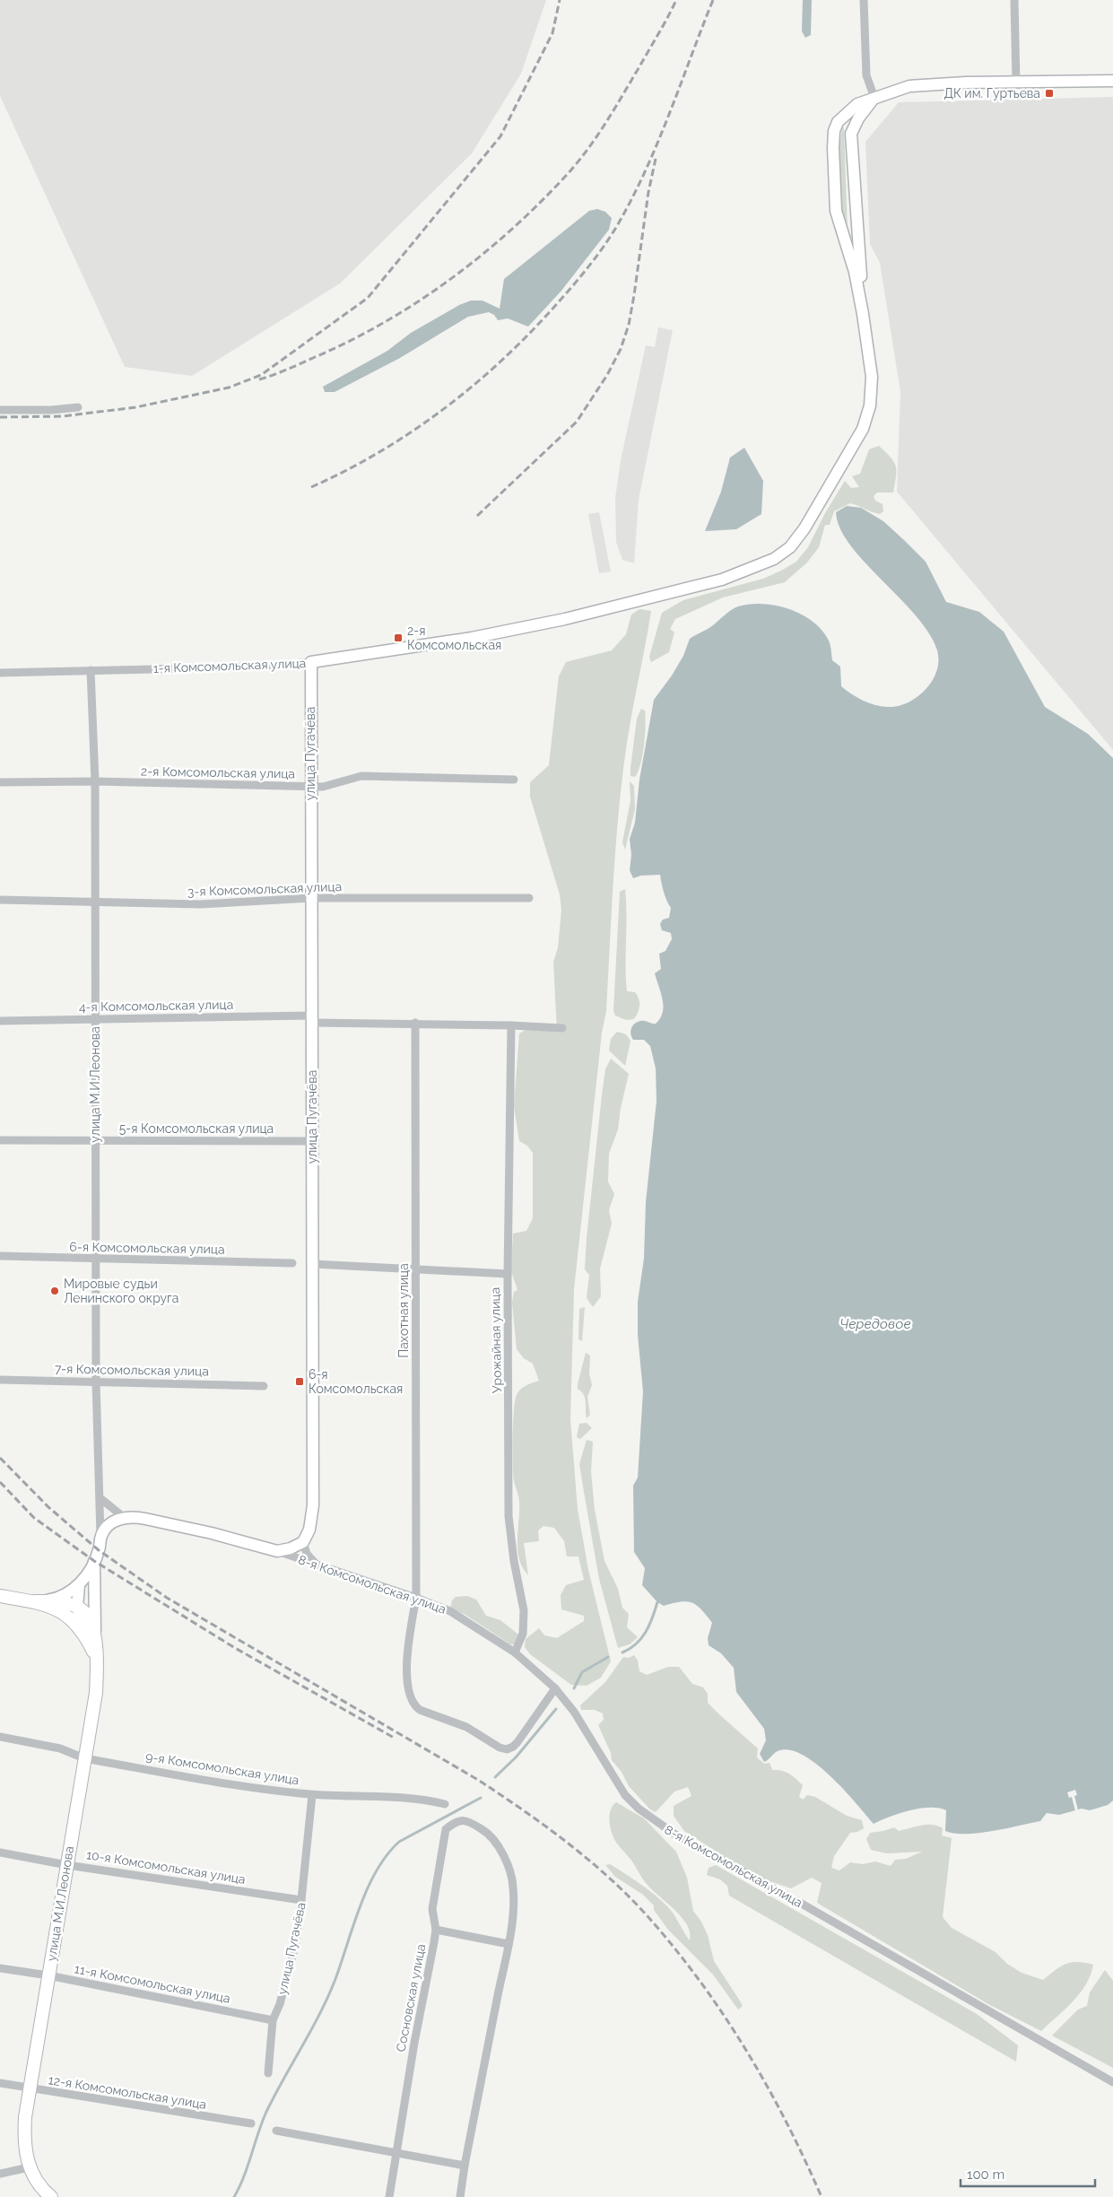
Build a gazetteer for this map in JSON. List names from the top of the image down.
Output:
{
  "streets": {
    "main road": [
      "1-я Комсомольская улица",
      "улица Пугачёва",
      "улица М.И.Леонова",
      "8-я Комсомольская улица"
    ],
    "street": [
      "2-я Комсомольская улица",
      "3-я Комсомольская улица",
      "4-я Комсомольская улица",
      "5-я Комсомольская улица",
      "6-я Комсомольская улица",
      "Пахотная улица",
      "Урожайная улица",
      "7-я Комсомольская улица",
      "9-я Комсомольская улица",
      "10-я Комсомольская улица",
      "11-я Комсомольская улица",
      "Сосновская улица",
      "12-я Комсомольская улица"
    ]
  },
  "crossings": [
    ["1-я Комсомольская улица", "улица Пугачёва"],
    ["1-я Комсомольская улица", "улица М.И.Леонова"],
    ["улица Пугачёва", "2-я Комсомольская улица"],
    ["улица Пугачёва", "3-я Комсомольская улица"],
    ["улица Пугачёва", "4-я Комсомольская улица"],
    ["улица Пугачёва", "5-я Комсомольская улица"],
    ["улица Пугачёва", "9-я Комсомольская улица"],
    ["улица Пугачёва", "10-я Комсомольская улица"],
    ["улица Пугачёва", "11-я Комсомольская улица"],
    ["2-я Комсомольская улица", "улица М.И.Леонова"],
    ["3-я Комсомольская улица", "улица М.И.Леонова"],
    ["4-я Комсомольская улица", "улица М.И.Леонова"],
    ["4-я Комсомольская улица", "Пахотная улица"],
    ["4-я Комсомольская улица", "Урожайная улица"],
    ["улица М.И.Леонова", "5-я Комсомольская улица"],
    ["улица М.И.Леонова", "6-я Комсомольская улица"],
    ["улица М.И.Леонова", "7-я Комсомольская улица"],
    ["улица М.И.Леонова", "8-я Комсомольская улица"],
    ["улица М.И.Леонова", "9-я Комсомольская улица"],
    ["улица М.И.Леонова", "10-я Комсомольская улица"],
    ["улица М.И.Леонова", "11-я Комсомольская улица"],
    ["улица М.И.Леонова", "12-я Комсомольская улица"],
    ["Пахотная улица", "8-я Комсомольская улица"],
    ["Урожайная улица", "8-я Комсомольская улица"]
  ],
  "water": ["Чередовое"],
  "places": {
    "transit": ["ДК им. Гуртьева", "2-я Комсомольская", "6-я Комсомольская"],
    "other": ["Мировые судьи Ленинского округа"]
  },
  "scale_bar": "100 m"
}
